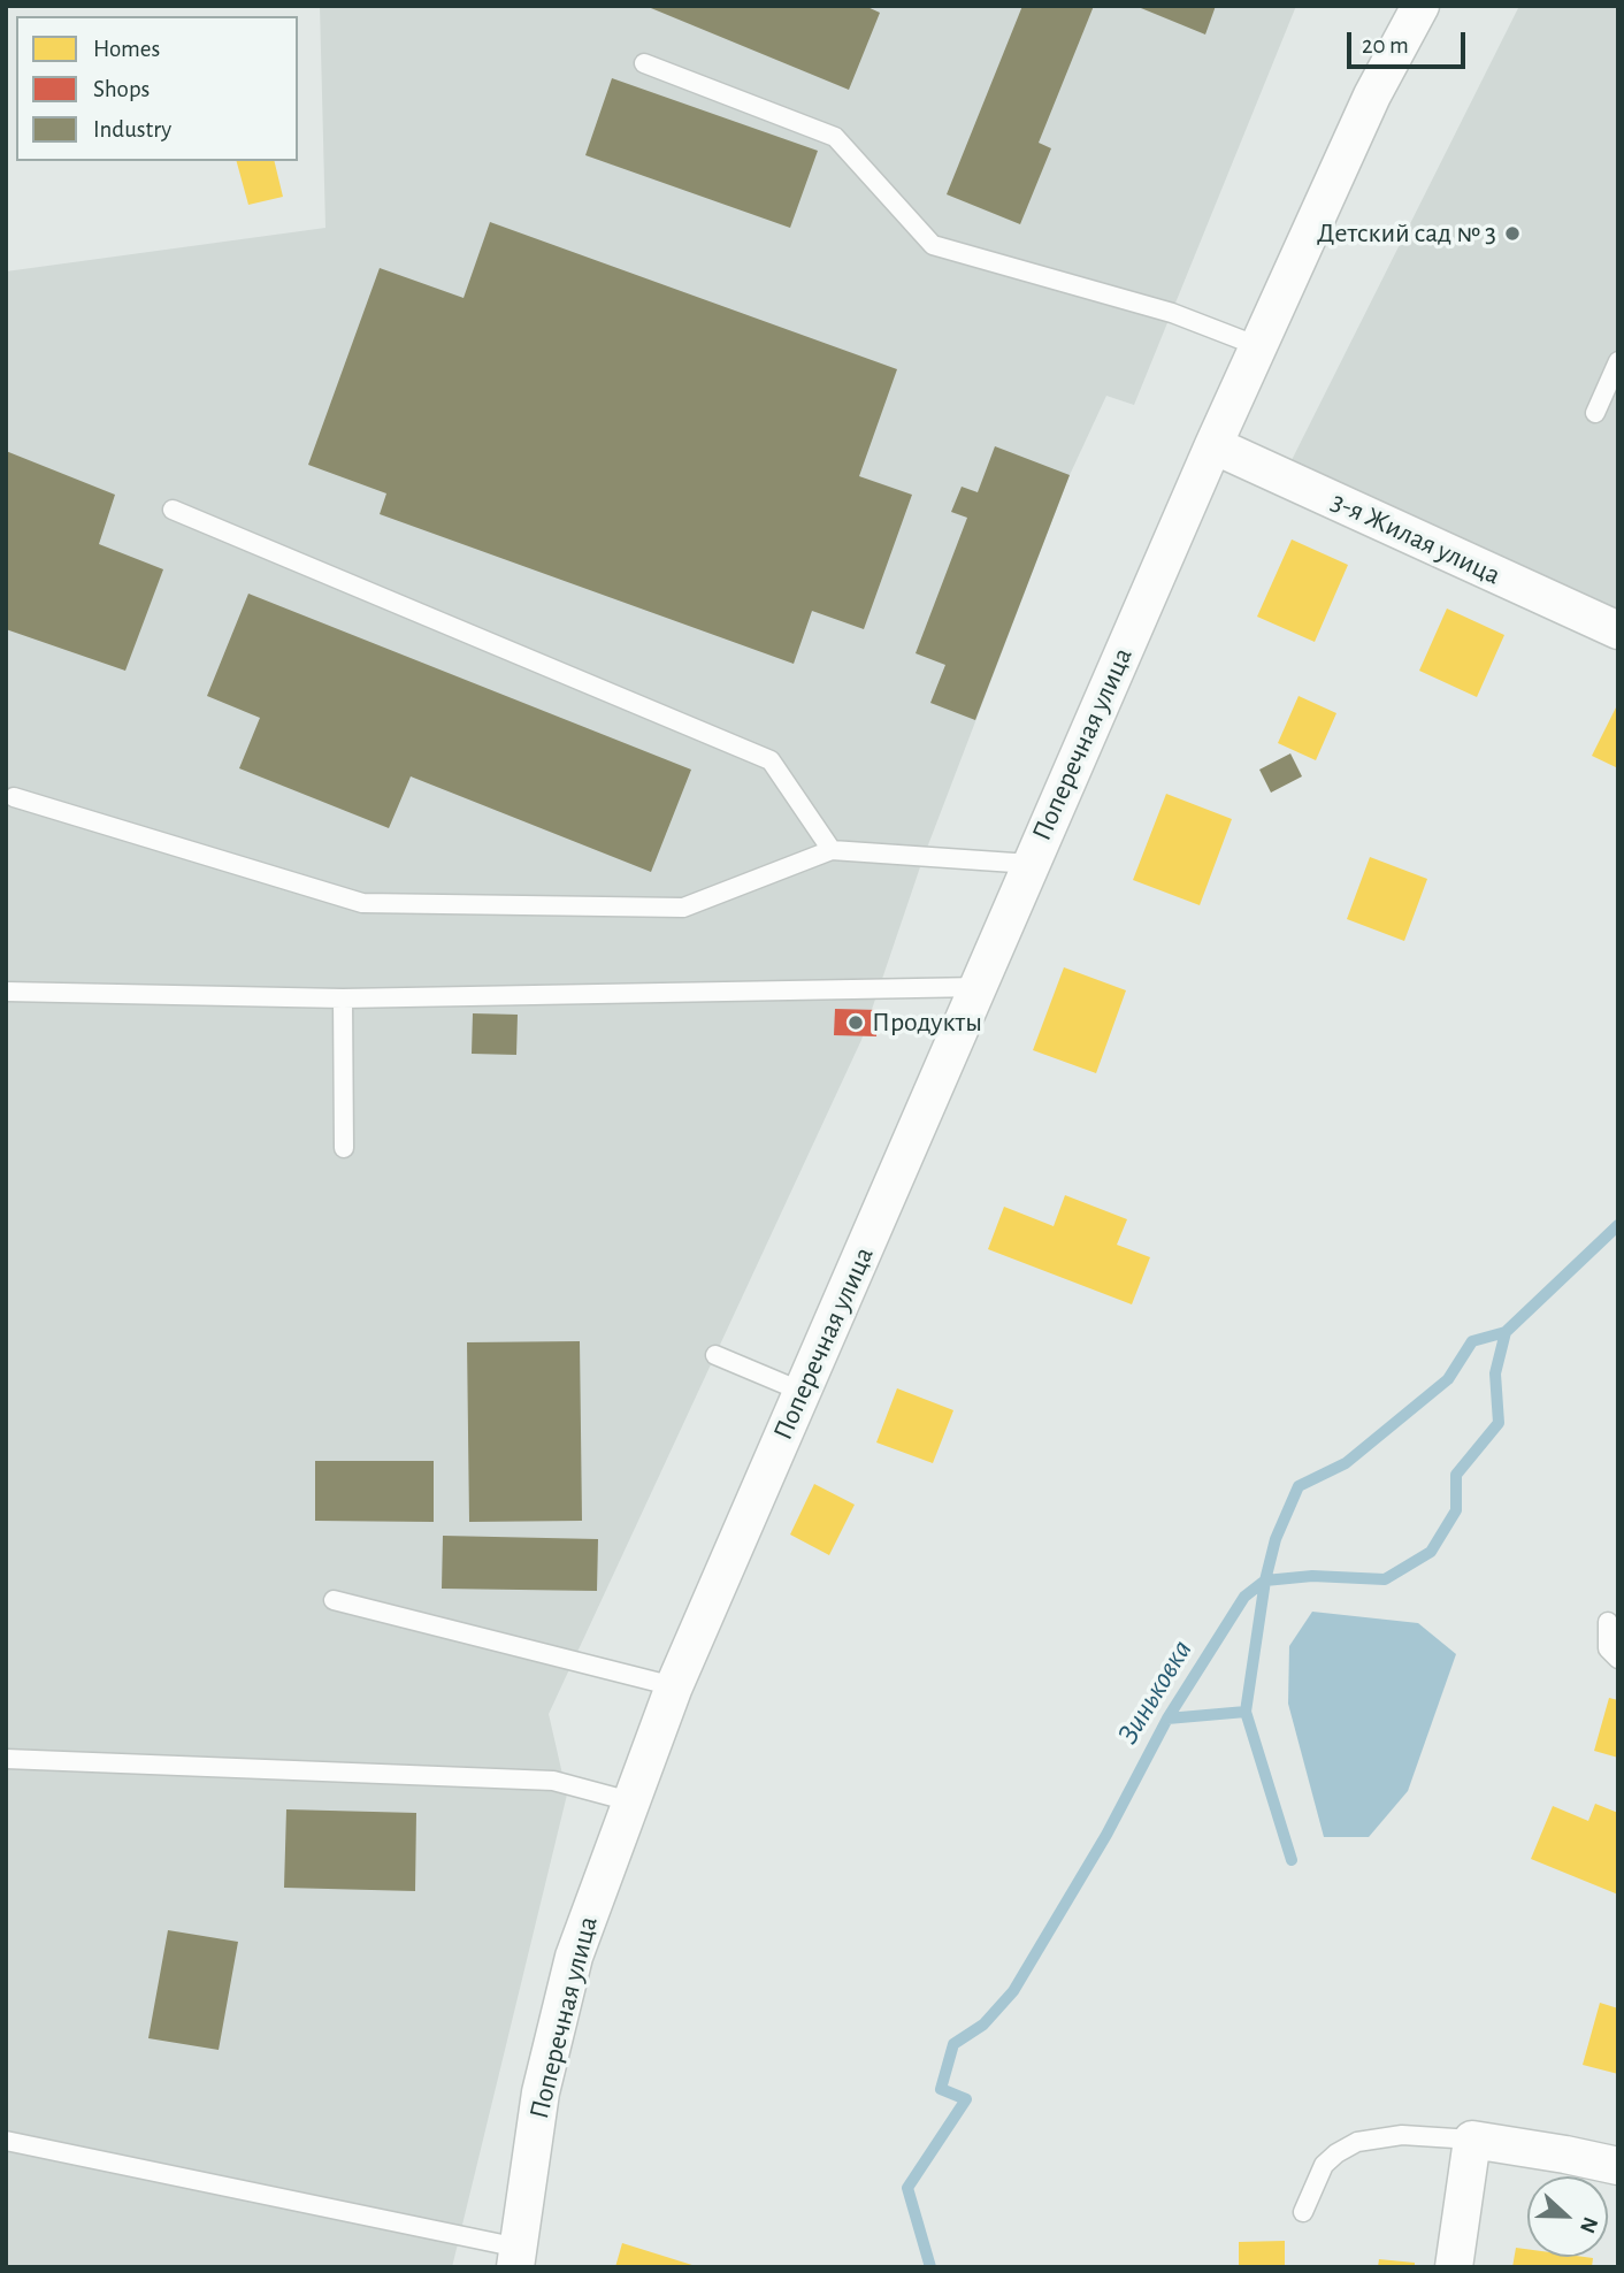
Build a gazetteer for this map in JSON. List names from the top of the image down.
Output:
{
  "streets": {
    "street": ["3-я Жилая улица", "Поперечная улица"]
  },
  "crossings": [
    ["3-я Жилая улица", "Поперечная улица"]
  ],
  "water": ["Зиньковка"],
  "places": ["Детский сад № 3", "Продукты"],
  "legend": ["Homes", "Shops", "Industry"],
  "scale_bar": "20 m",
  "north": "right"
}
